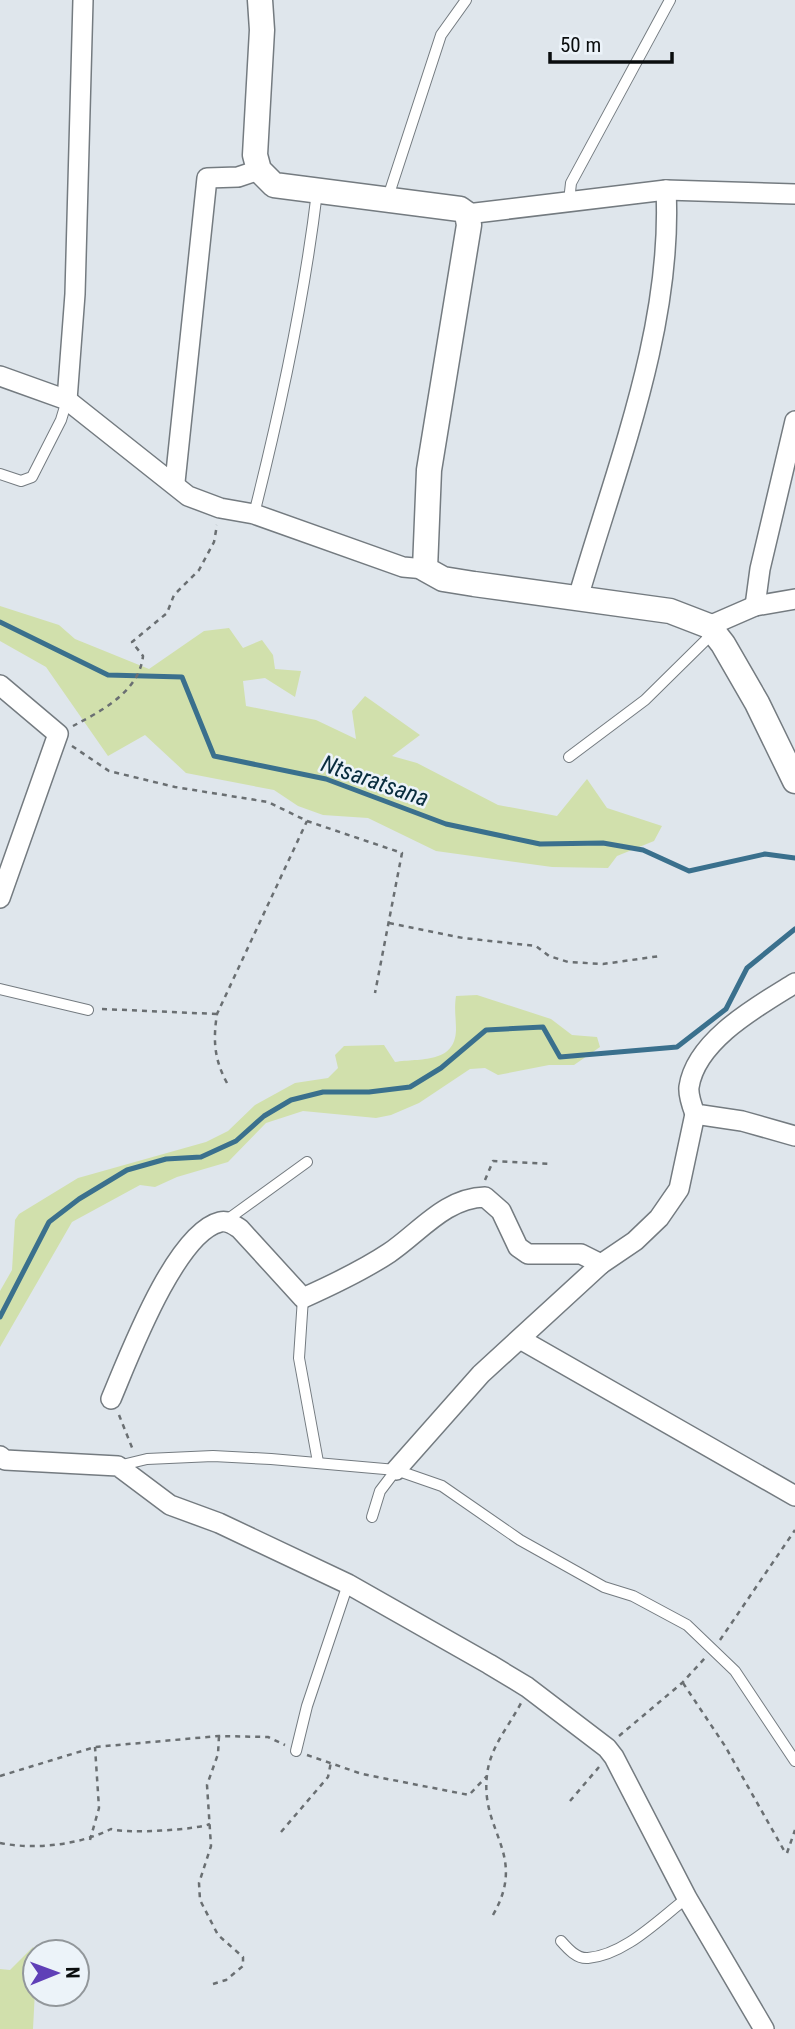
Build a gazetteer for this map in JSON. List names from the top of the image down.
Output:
{
  "water": ["Ntsaratsana"],
  "scale_bar": "50 m",
  "north": "right"
}
